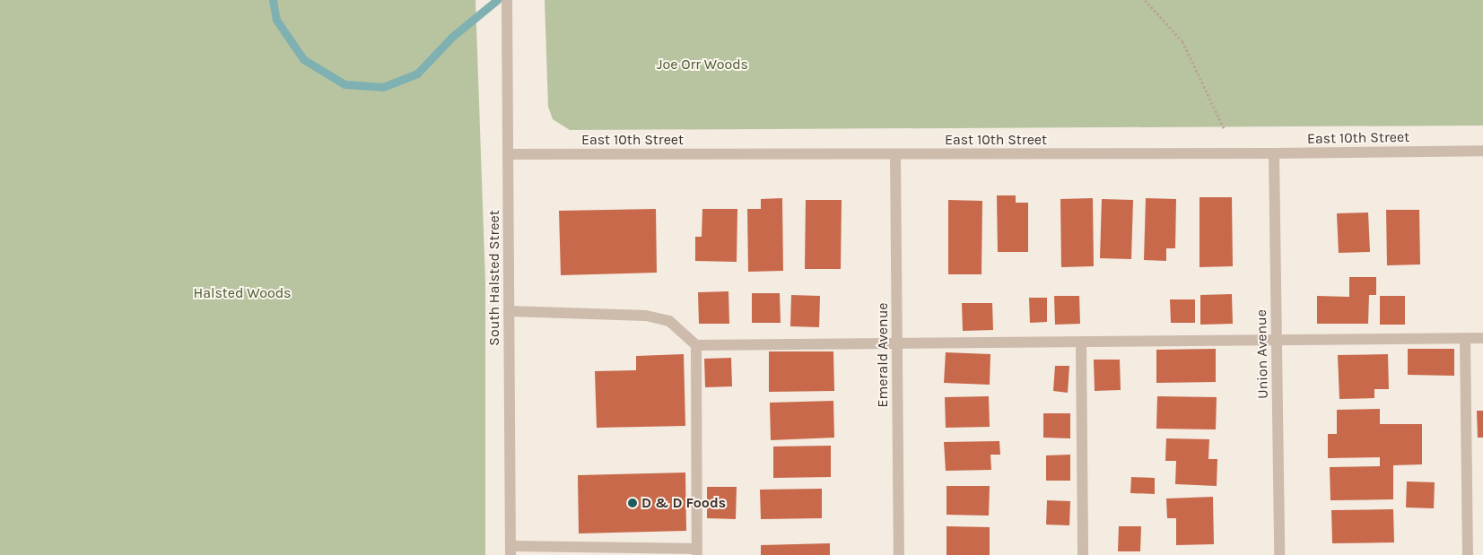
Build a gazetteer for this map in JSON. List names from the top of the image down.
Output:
{
  "streets": {
    "street": [
      "East 10th Street",
      "South Halsted Street",
      "Union Avenue",
      "Emerald Avenue"
    ]
  },
  "crossings": [
    ["East 10th Street", "South Halsted Street"],
    ["East 10th Street", "Union Avenue"],
    ["East 10th Street", "Emerald Avenue"]
  ],
  "parks": ["Joe Orr Woods", "Halsted Woods"],
  "places": ["D & D Foods"]
}
